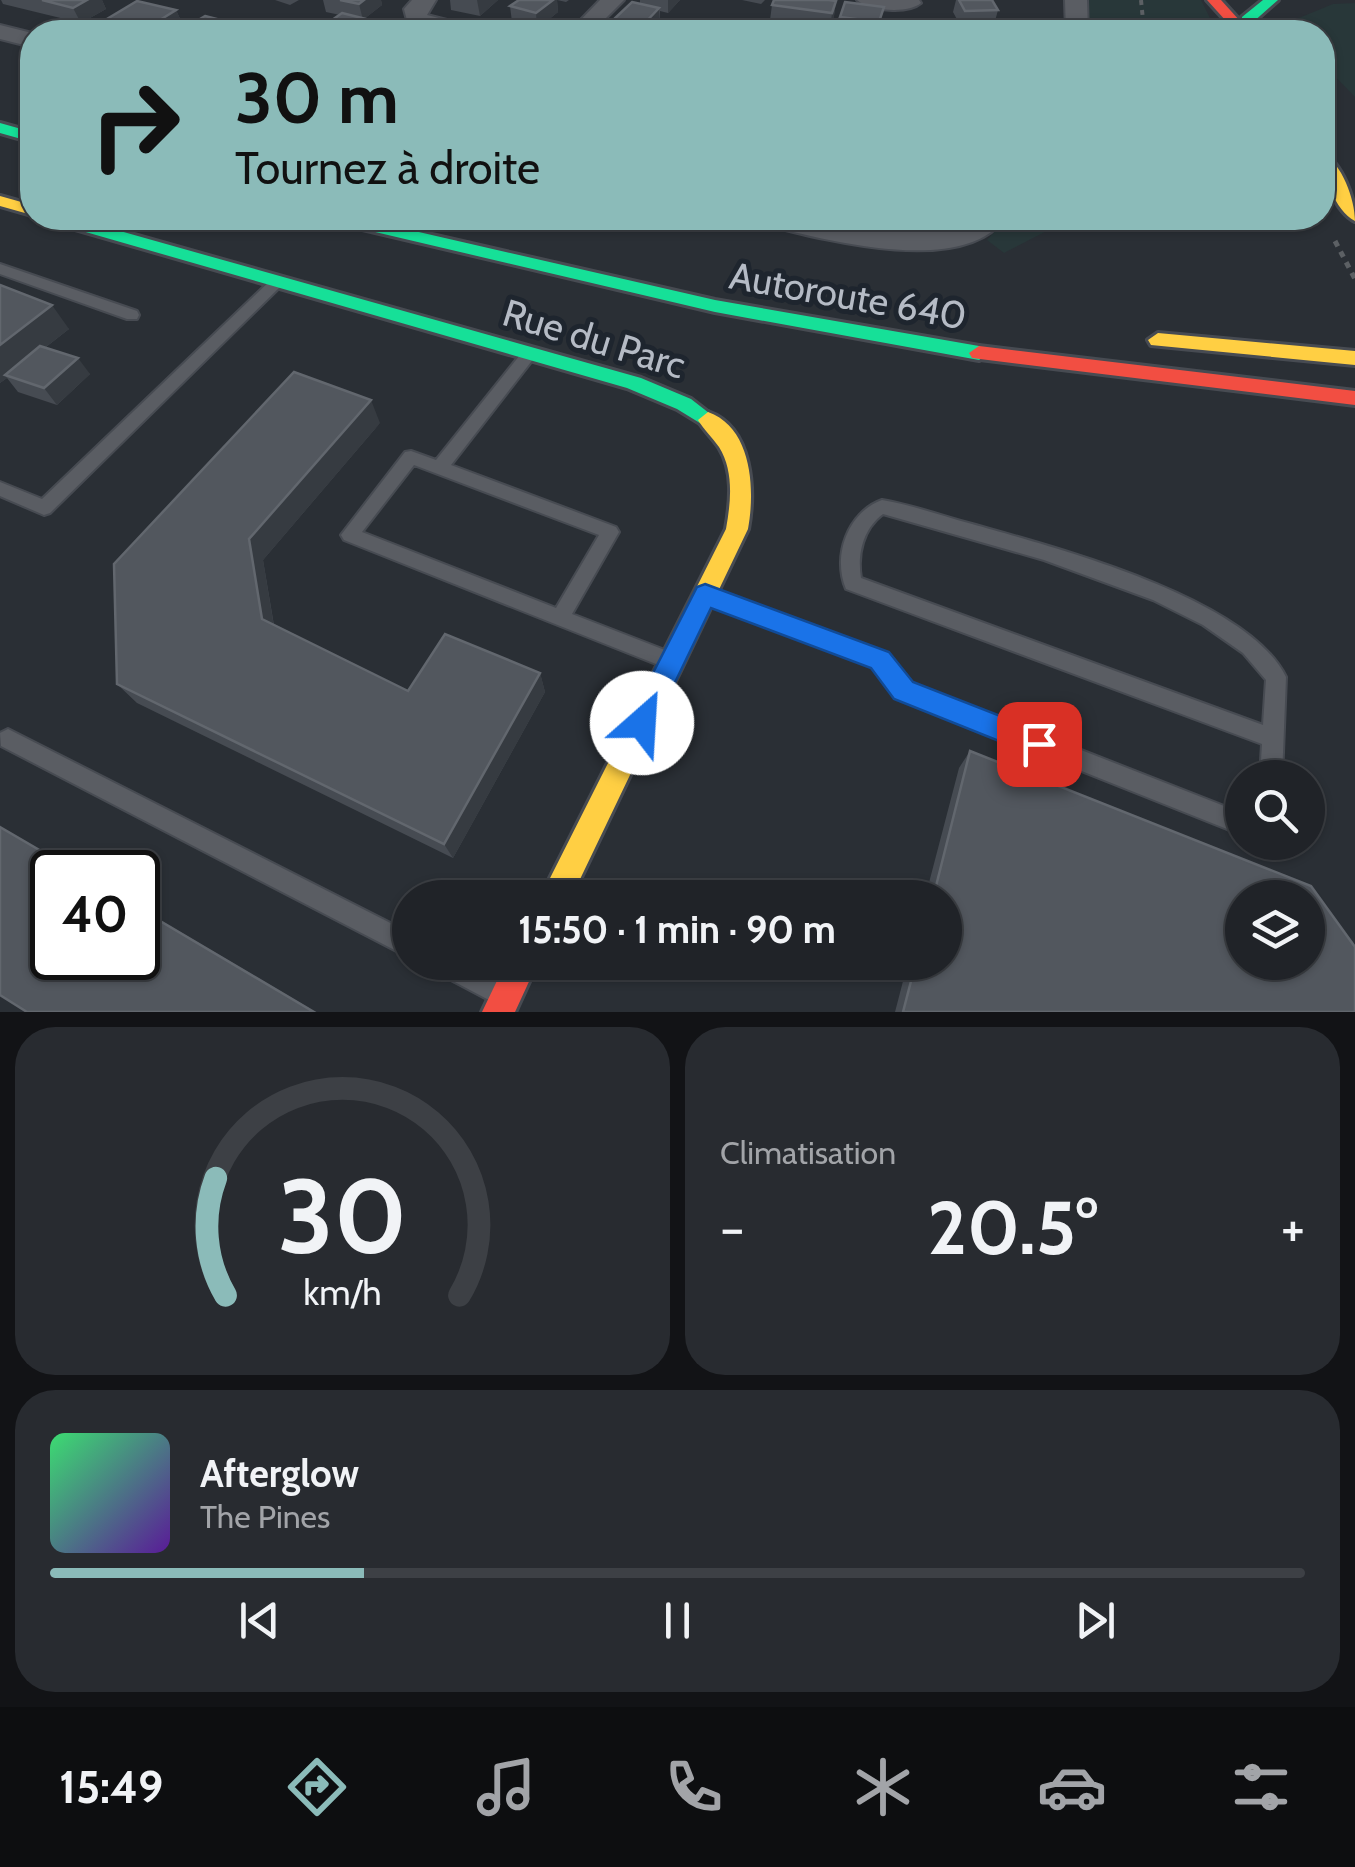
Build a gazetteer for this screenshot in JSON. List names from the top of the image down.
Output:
{
  "streets": {
    "main road": ["Autoroute 640", "Rue du Parc"]
  },
  "page": {
    "turn": ["30 m", "Tournez à droite"],
    "limit": "40",
    "trip": "15:50 · 1 min · 90 m",
    "tile": "Climatisation",
    "heat": ["−", "20.5°", "+"],
    "song": ["Afterglow", "The Pines"],
    "tabs": "15:49",
    "gauge": ["30", "km/h"]
  }
}
